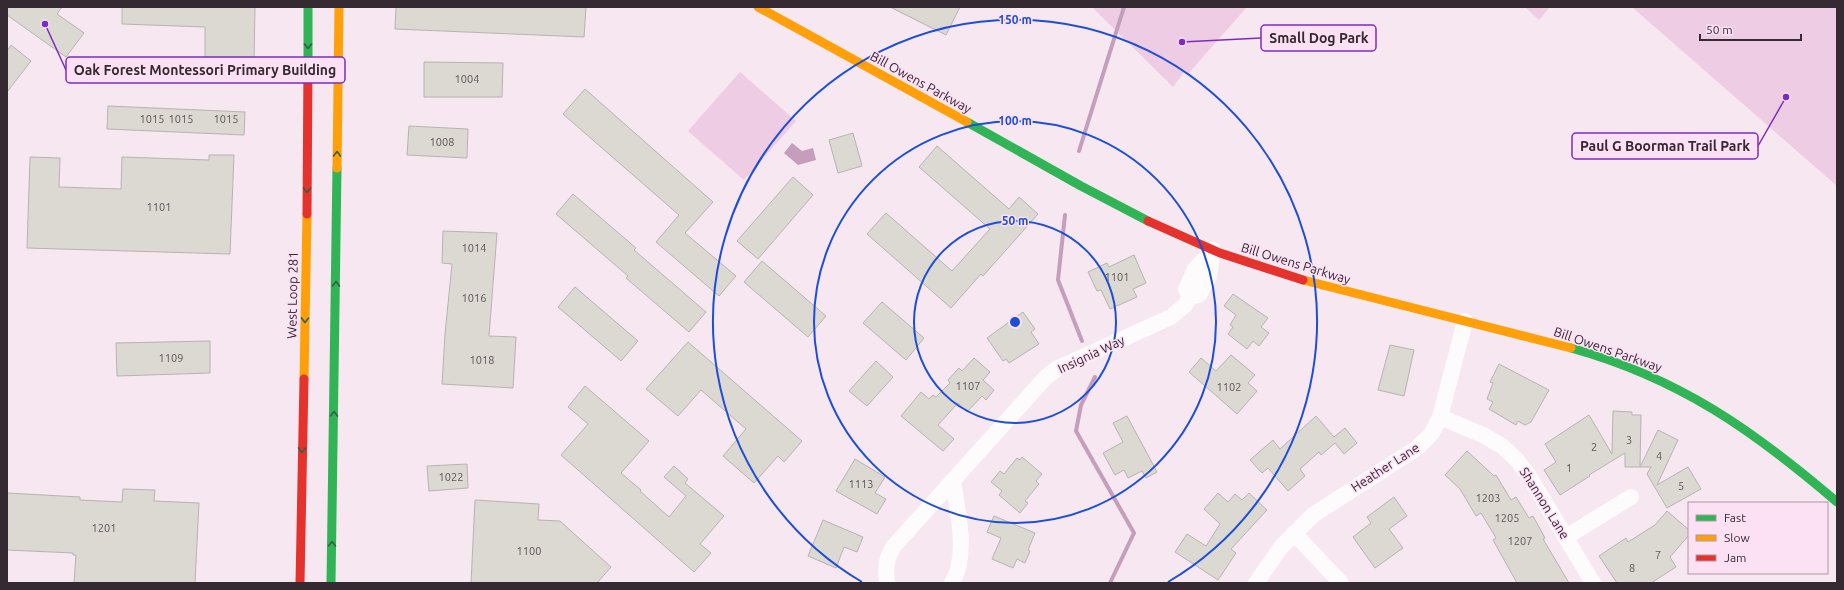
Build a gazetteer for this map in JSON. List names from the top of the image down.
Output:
{
  "streets": {
    "main road": ["Bill Owens Parkway", "West Loop 281"],
    "street": ["Insignia Way", "Heather Lane", "Shannon Lane"]
  },
  "crossings": [
    ["Bill Owens Parkway", "Insignia Way"],
    ["Bill Owens Parkway", "Heather Lane"],
    ["Heather Lane", "Shannon Lane"]
  ],
  "places": ["Oak Forest Montessori Primary Building", "Small Dog Park", "Paul G Boorman Trail Park"],
  "house_numbers": [
    "1004",
    "1015",
    "1015",
    "1015",
    "1008",
    "1101",
    "1014",
    "1101",
    "1016",
    "1109",
    "1018",
    "1107",
    "1102",
    "3",
    "2",
    "4",
    "1",
    "1022",
    "1113",
    "5",
    "1203",
    "1205",
    "1201",
    "1207",
    "1100",
    "7",
    "8"
  ],
  "legend": ["Fast", "Slow", "Jam"],
  "scale_bar": "50 m",
  "rings": ["150 m", "100 m", "50 m"]
}
